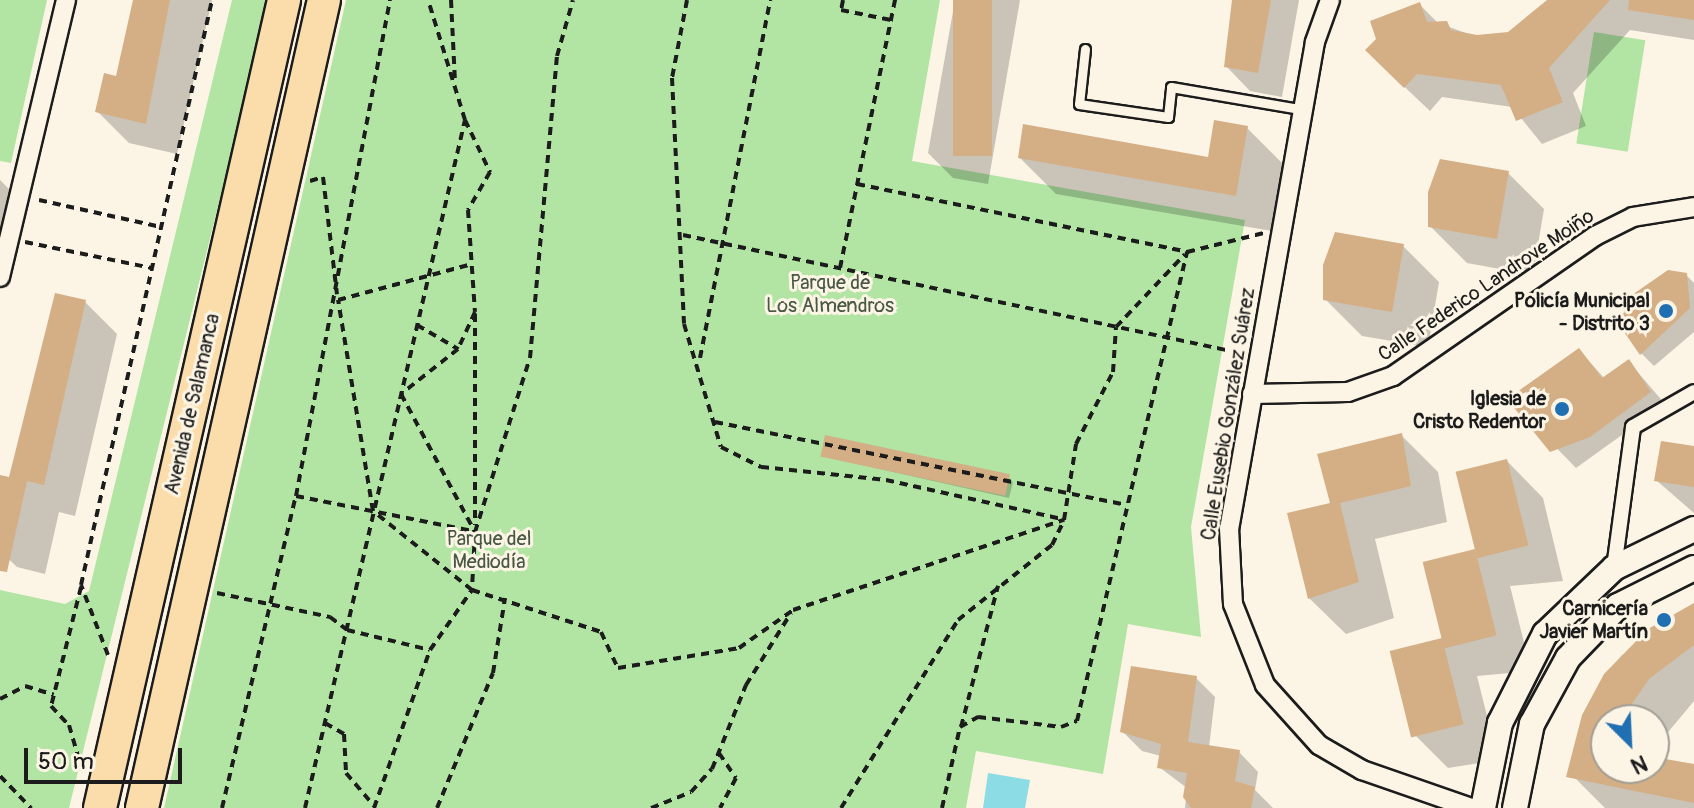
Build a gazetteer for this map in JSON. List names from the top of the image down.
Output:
{
  "streets": {
    "highway": ["Avenida de Salamanca"],
    "street": ["Calle Federico Landrove Moiño", "Calle Eusebio González Suárez"]
  },
  "crossings": [
    ["Calle Federico Landrove Moiño", "Calle Eusebio González Suárez"]
  ],
  "parks": ["Parque de Los Almendros", "Parque del Mediodía"],
  "places": ["Policía Municipal - Distrito 3", "Iglesia de Cristo Redentor", "Carnicería Javier Martín"],
  "scale_bar": "50 m",
  "north": "bottom right"
}
